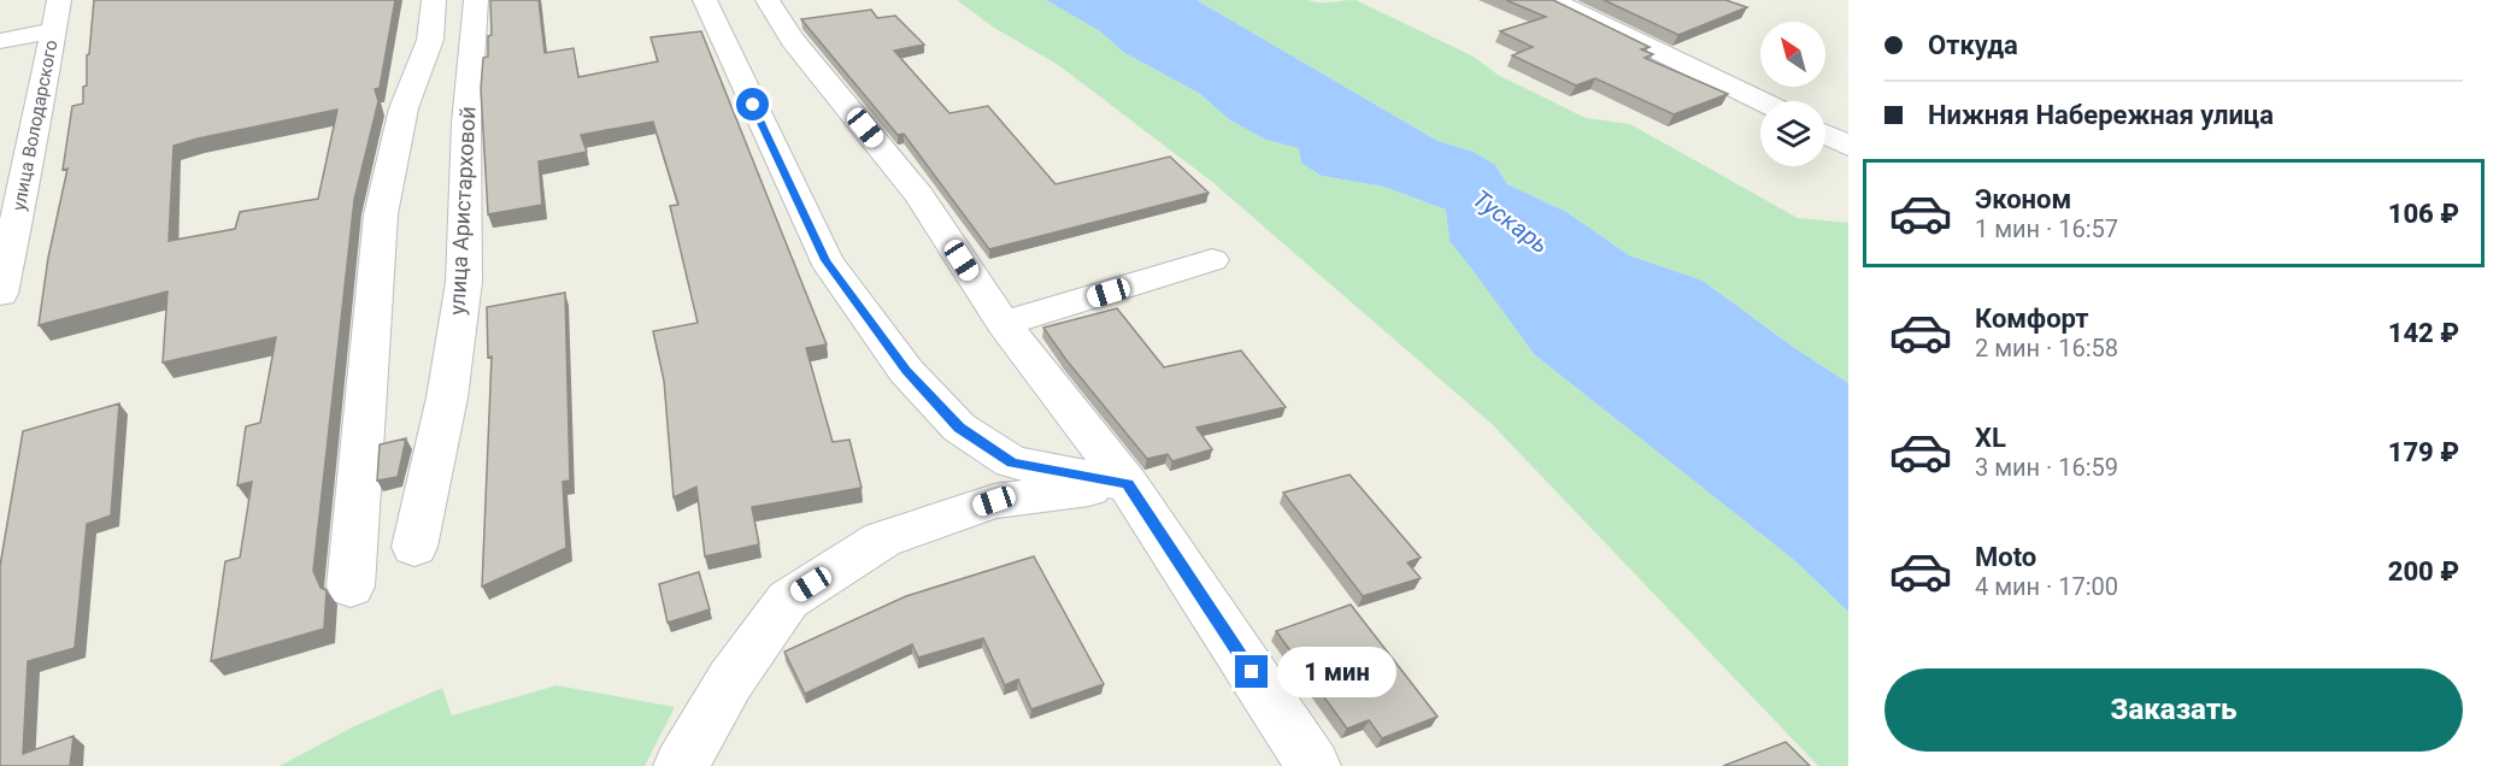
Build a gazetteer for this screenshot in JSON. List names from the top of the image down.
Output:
{
  "streets": {
    "street": ["улица Володарского", "улица Аристарховой"]
  },
  "water": ["Тускарь"],
  "north": "top left",
  "page": {
    "banner": ["Откуда", "Нижняя Набережная улица"],
    "list": [
      {
        "name": "Эконом",
        "note": "1 мин · 16:57",
        "value": "106 ₽"
      },
      {
        "name": "Комфорт",
        "note": "2 мин · 16:58",
        "value": "142 ₽"
      },
      {
        "name": "XL",
        "note": "3 мин · 16:59",
        "value": "179 ₽"
      },
      {
        "name": "Moto",
        "note": "4 мин · 17:00",
        "value": "200 ₽"
      }
    ],
    "bubble": "1 мин",
    "buttons": "Заказать"
  }
}
